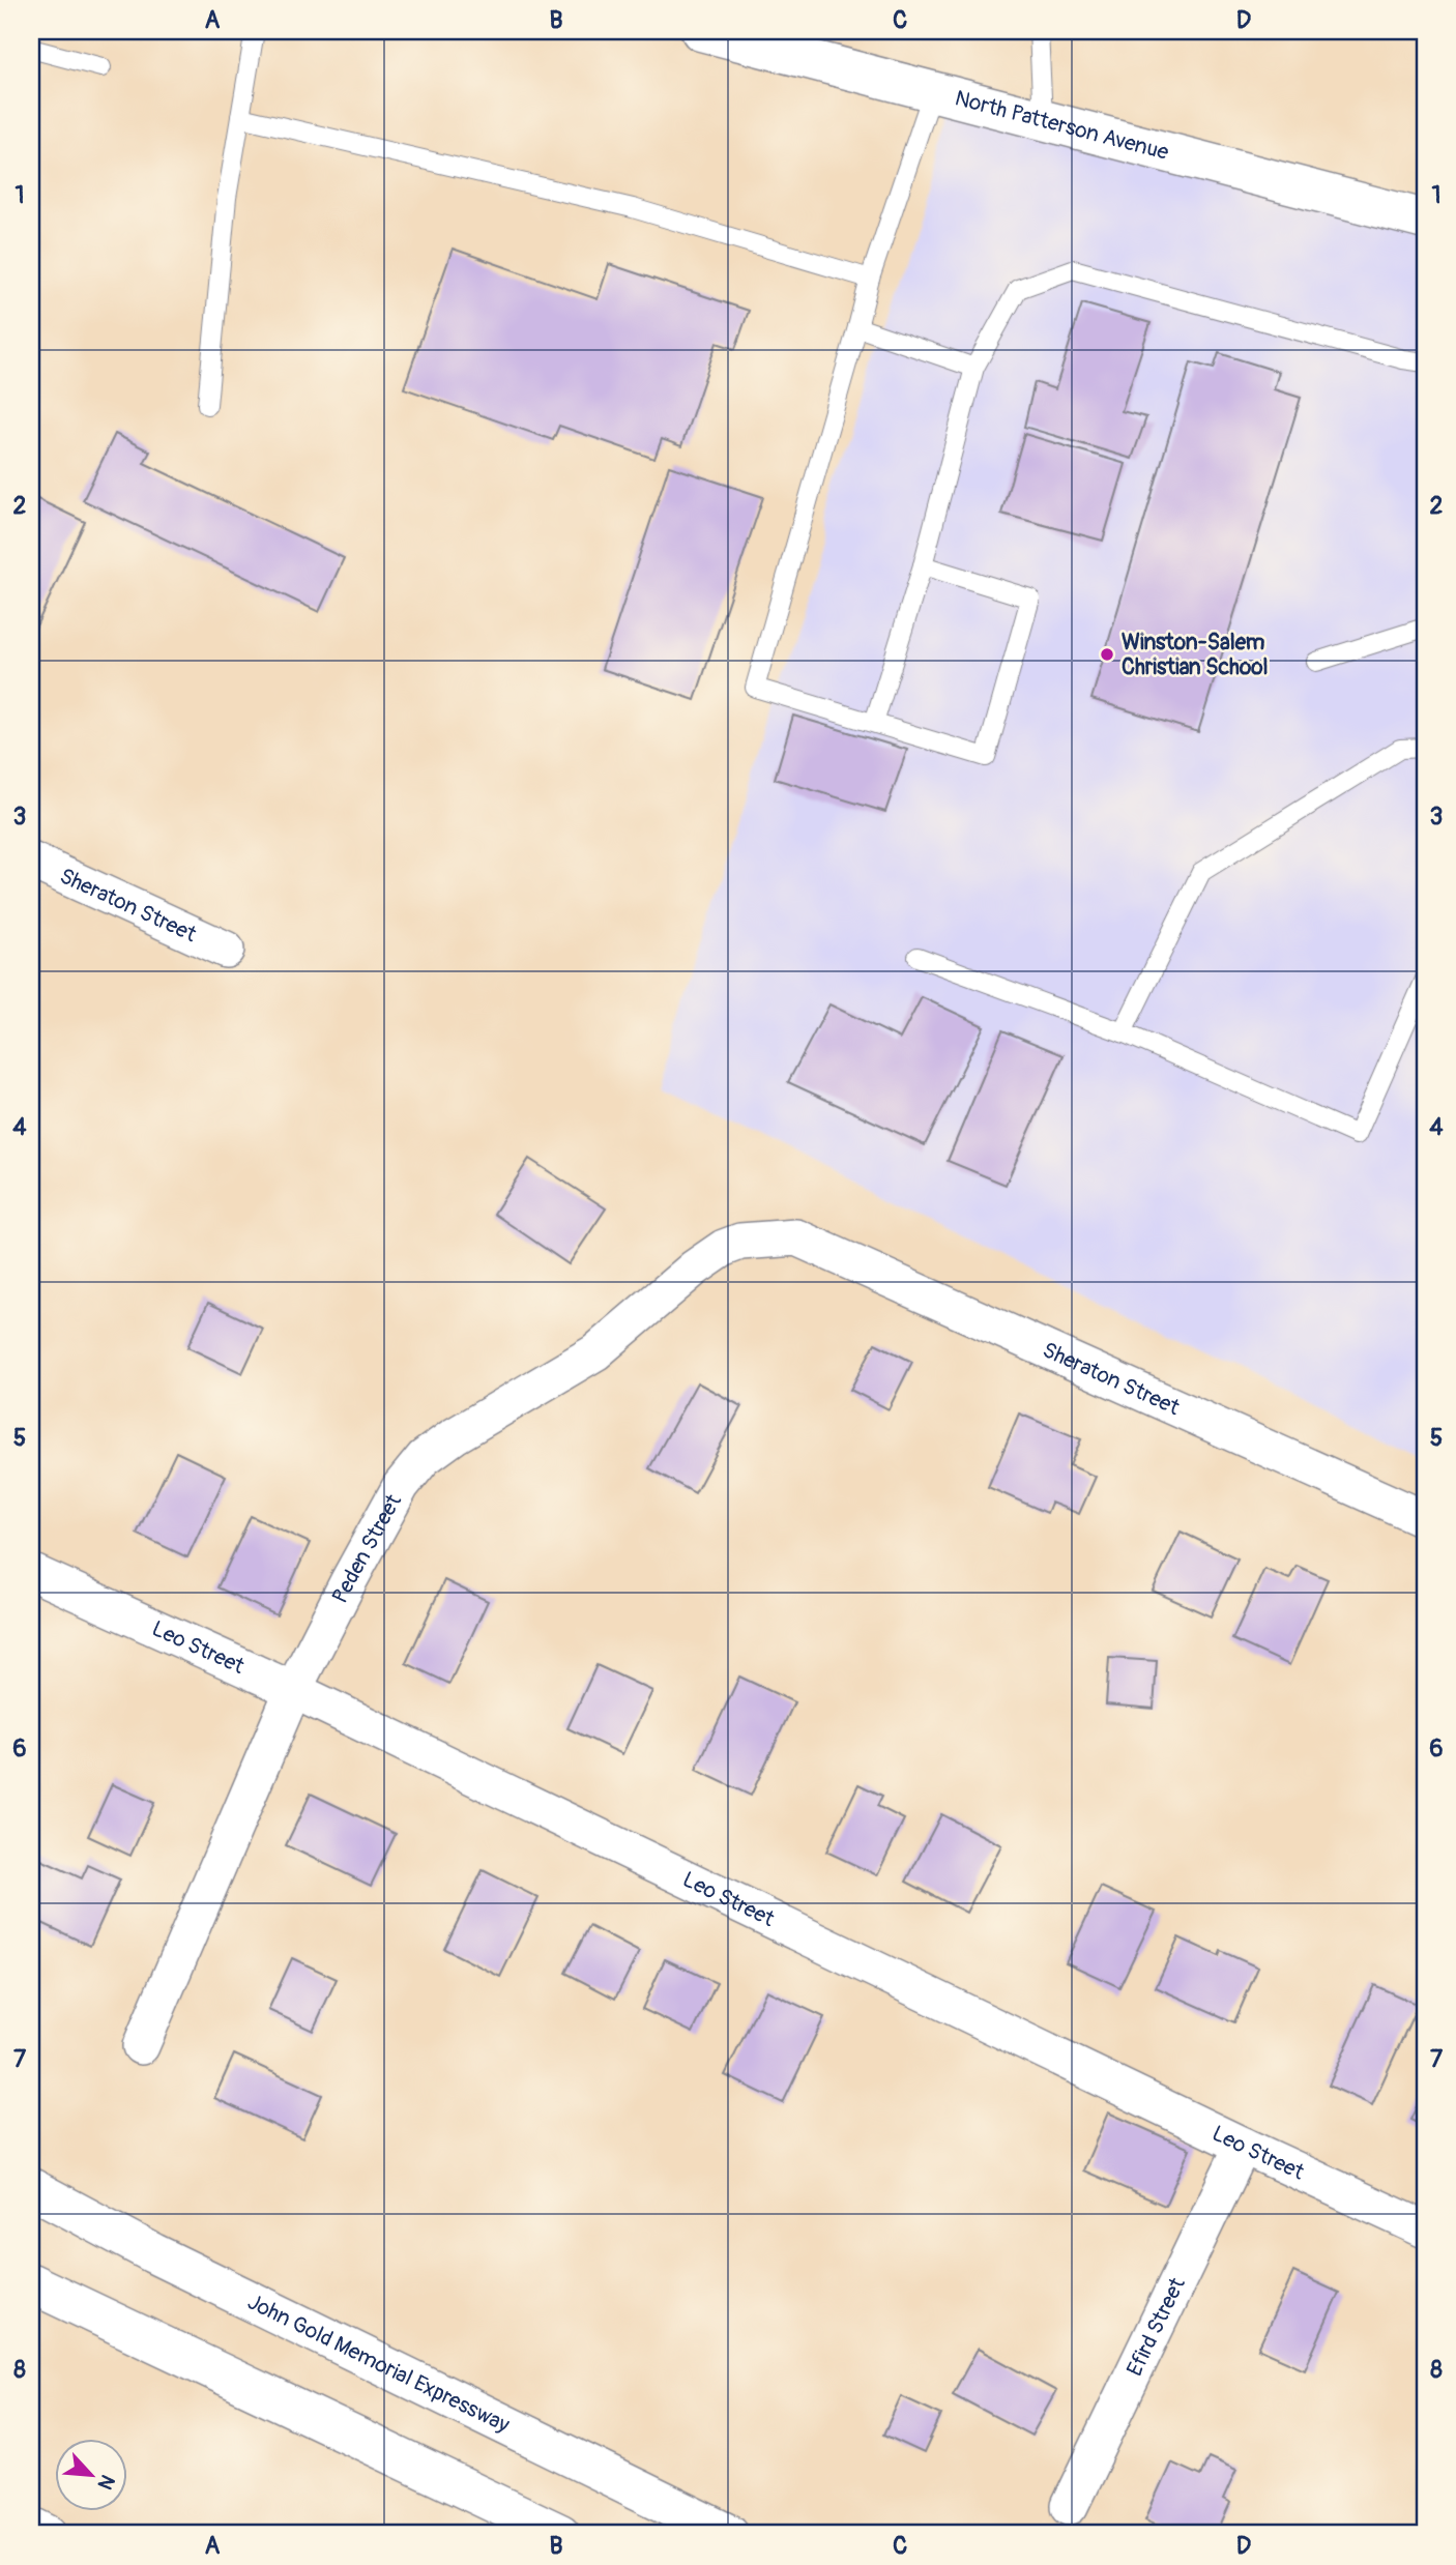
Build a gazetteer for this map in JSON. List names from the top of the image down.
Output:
{
  "streets": {
    "main road": ["North Patterson Avenue", "John Gold Memorial Expressway"],
    "street": [
      "Sheraton Street",
      "Peden Street",
      "Leo Street",
      "Efird Street"
    ]
  },
  "crossings": [
    ["Sheraton Street", "Peden Street"],
    ["Peden Street", "Leo Street"],
    ["Leo Street", "Efird Street"]
  ],
  "places": ["Winston-Salem Christian School"],
  "north": "bottom right",
  "grid": {
    "columns": [
      "A",
      "B",
      "C",
      "D"
    ],
    "rows": [
      "1",
      "2",
      "3",
      "4",
      "5",
      "6",
      "7",
      "8"
    ]
  }
}
